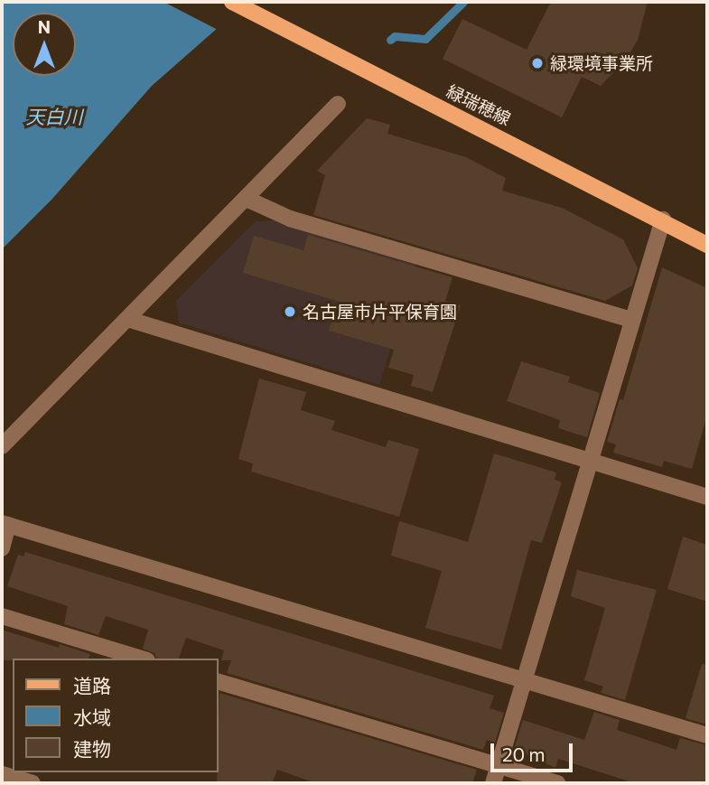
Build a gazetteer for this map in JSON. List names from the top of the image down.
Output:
{
  "streets": {
    "main road": ["緑瑞穂線"]
  },
  "water": ["天白川"],
  "places": ["緑環境事業所", "名古屋市片平保育園"],
  "legend": ["道路", "水域", "建物"],
  "scale_bar": "20 m",
  "north": "top"
}
